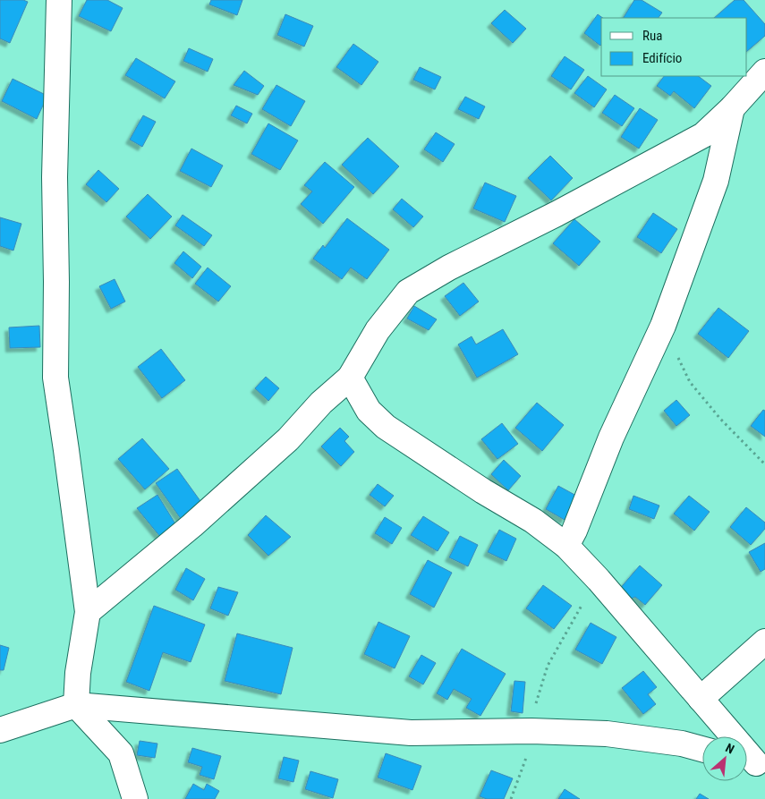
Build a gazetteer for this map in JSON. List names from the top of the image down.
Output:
{
  "legend": ["Rua", "Edifício"],
  "north": "top right"
}
